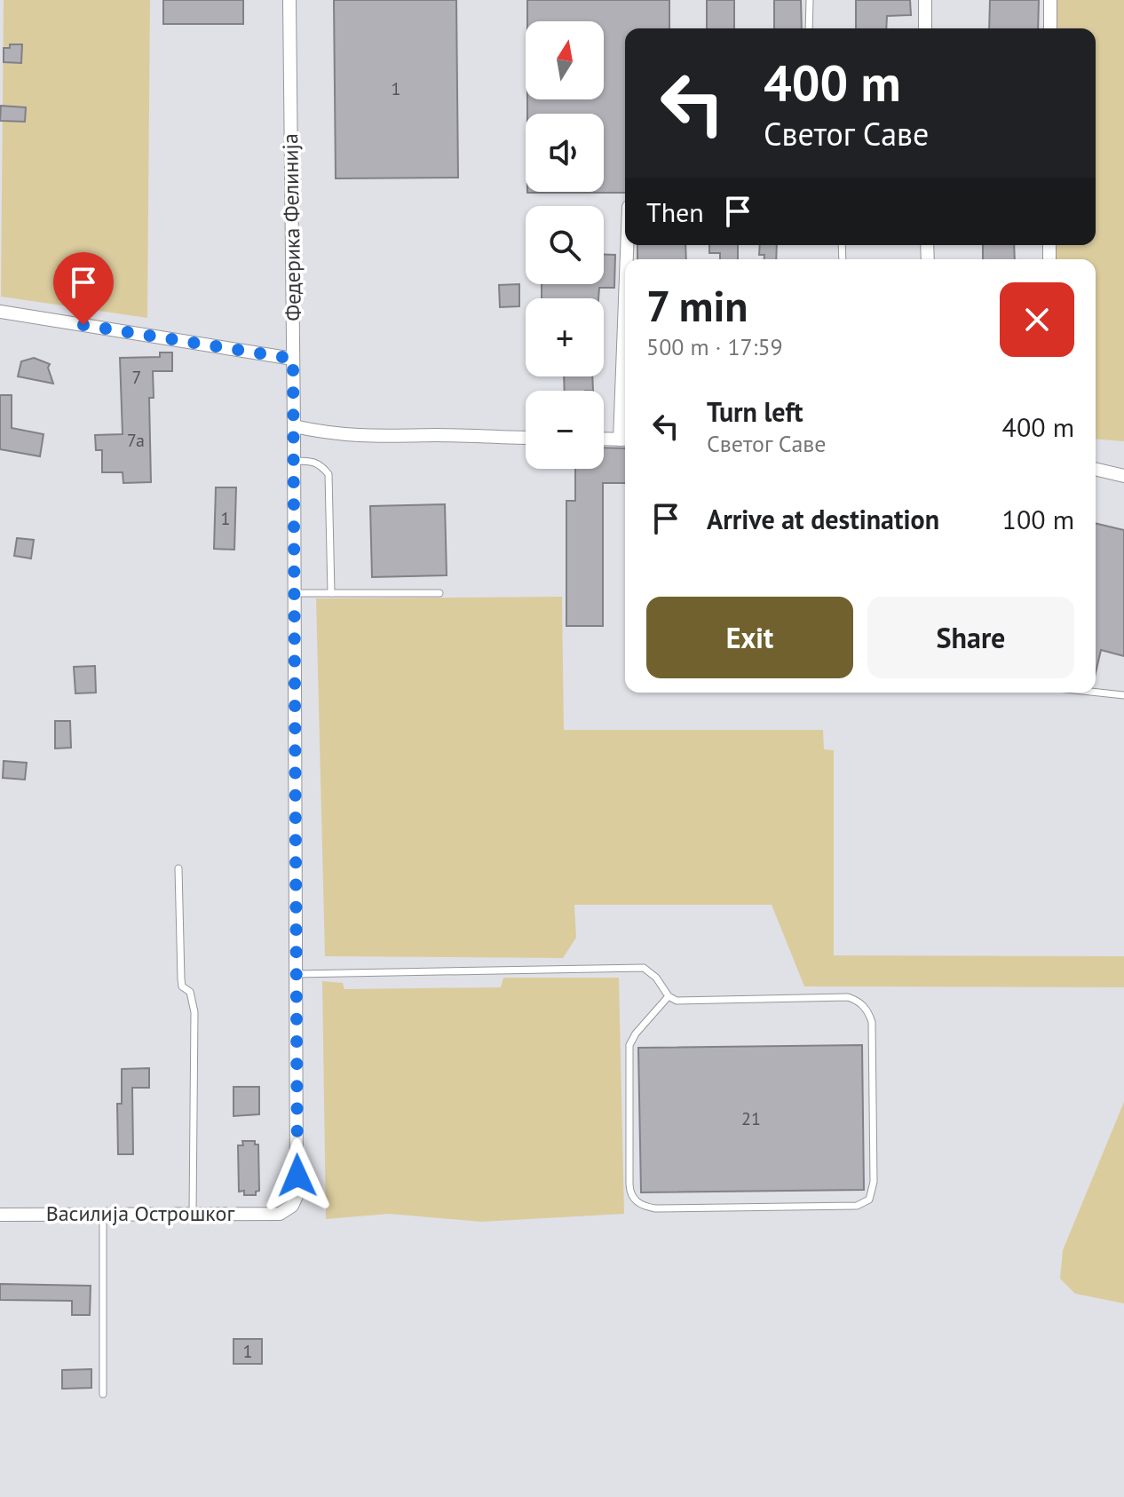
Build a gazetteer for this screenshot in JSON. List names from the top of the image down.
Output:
{
  "streets": {
    "street": ["Федерика Фелинија", "Василија Острошког"]
  },
  "crossings": [
    ["Федерика Фелинија", "Василија Острошког"]
  ],
  "house_numbers": [
    "1",
    "7",
    "7a",
    "1",
    "21",
    "1"
  ],
  "north": "top",
  "page": {
    "map_buttons": ["+", "−"],
    "turn": ["400 m", "Светог Саве"],
    "then": "Then",
    "heading": ["7 min", "500 m · 17:59"],
    "list": [
      {
        "name": "Turn left",
        "note": "Светог Саве",
        "value": "400 m"
      },
      {
        "name": "Arrive at destination",
        "value": "100 m"
      }
    ],
    "buttons": ["Exit", "Share"]
  }
}
